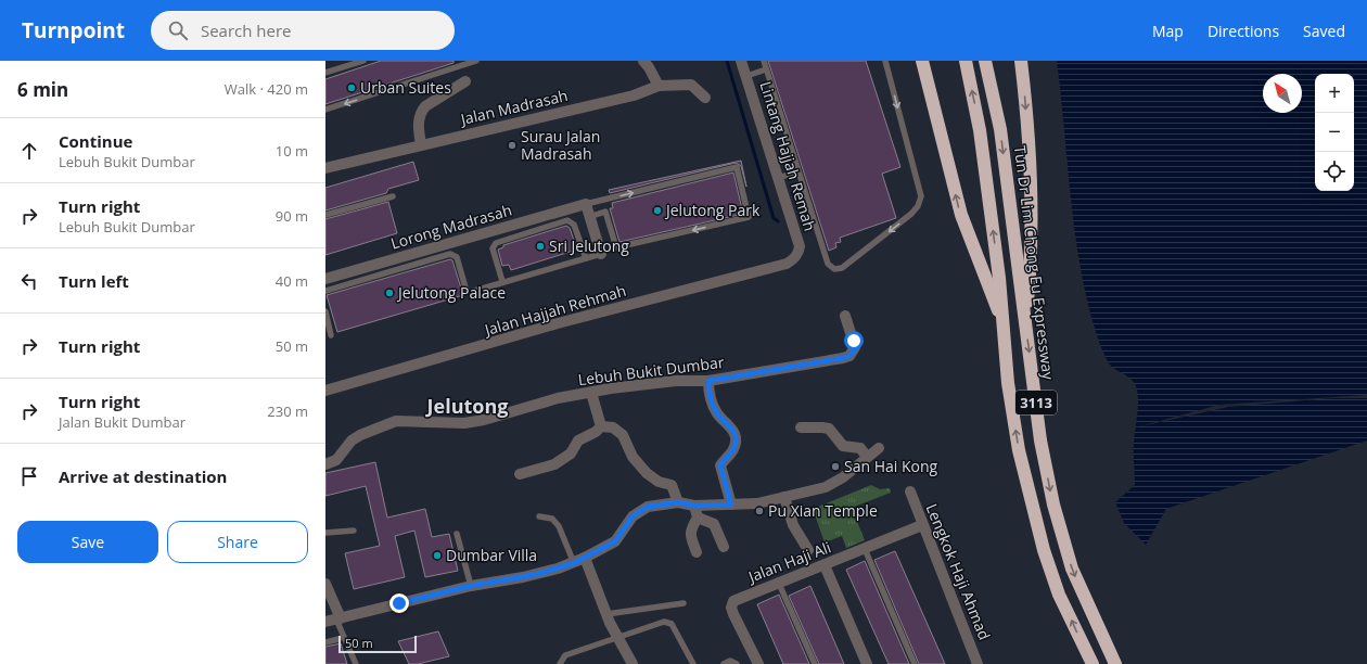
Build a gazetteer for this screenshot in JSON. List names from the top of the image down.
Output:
{
  "streets": {
    "highway": ["Tun Dr Lim Chong Eu Expressway", "3113"],
    "street": [
      "Jalan Madrasah",
      "Lintang Hajjah Remah",
      "Lorong Madrasah",
      "Jalan Hajjah Rehmah",
      "Lebuh Bukit Dumbar",
      "Jalan Haji Ali",
      "Lengkok Haji Ahmad"
    ]
  },
  "crossings": [
    ["Lintang Hajjah Remah", "Jalan Hajjah Rehmah"],
    ["Jalan Haji Ali", "Lengkok Haji Ahmad"]
  ],
  "districts": ["Jelutong"],
  "places": [
    "Urban Suites",
    "Surau Jalan Madrasah",
    "Jelutong Park",
    "Sri Jelutong",
    "Jelutong Palace",
    "San Hai Kong",
    "Pu Xian Temple",
    "Dumbar Villa"
  ],
  "scale_bar": "50 m",
  "north": "top left",
  "page": {
    "header": "Turnpoint",
    "search": "Search here",
    "nav": ["Map", "Directions", "Saved"],
    "heading": ["6 min", "Walk · 420 m"],
    "map_buttons": ["+", "−"],
    "list": [
      ["Continue", "Lebuh Bukit Dumbar", "10 m"],
      ["Turn right", "Lebuh Bukit Dumbar", "90 m"],
      ["Turn left", "40 m"],
      ["Turn right", "50 m"],
      ["Turn right", "Jalan Bukit Dumbar", "230 m"],
      "Arrive at destination"
    ],
    "buttons": ["Save", "Share"],
    "scale": "50 m"
  }
}
